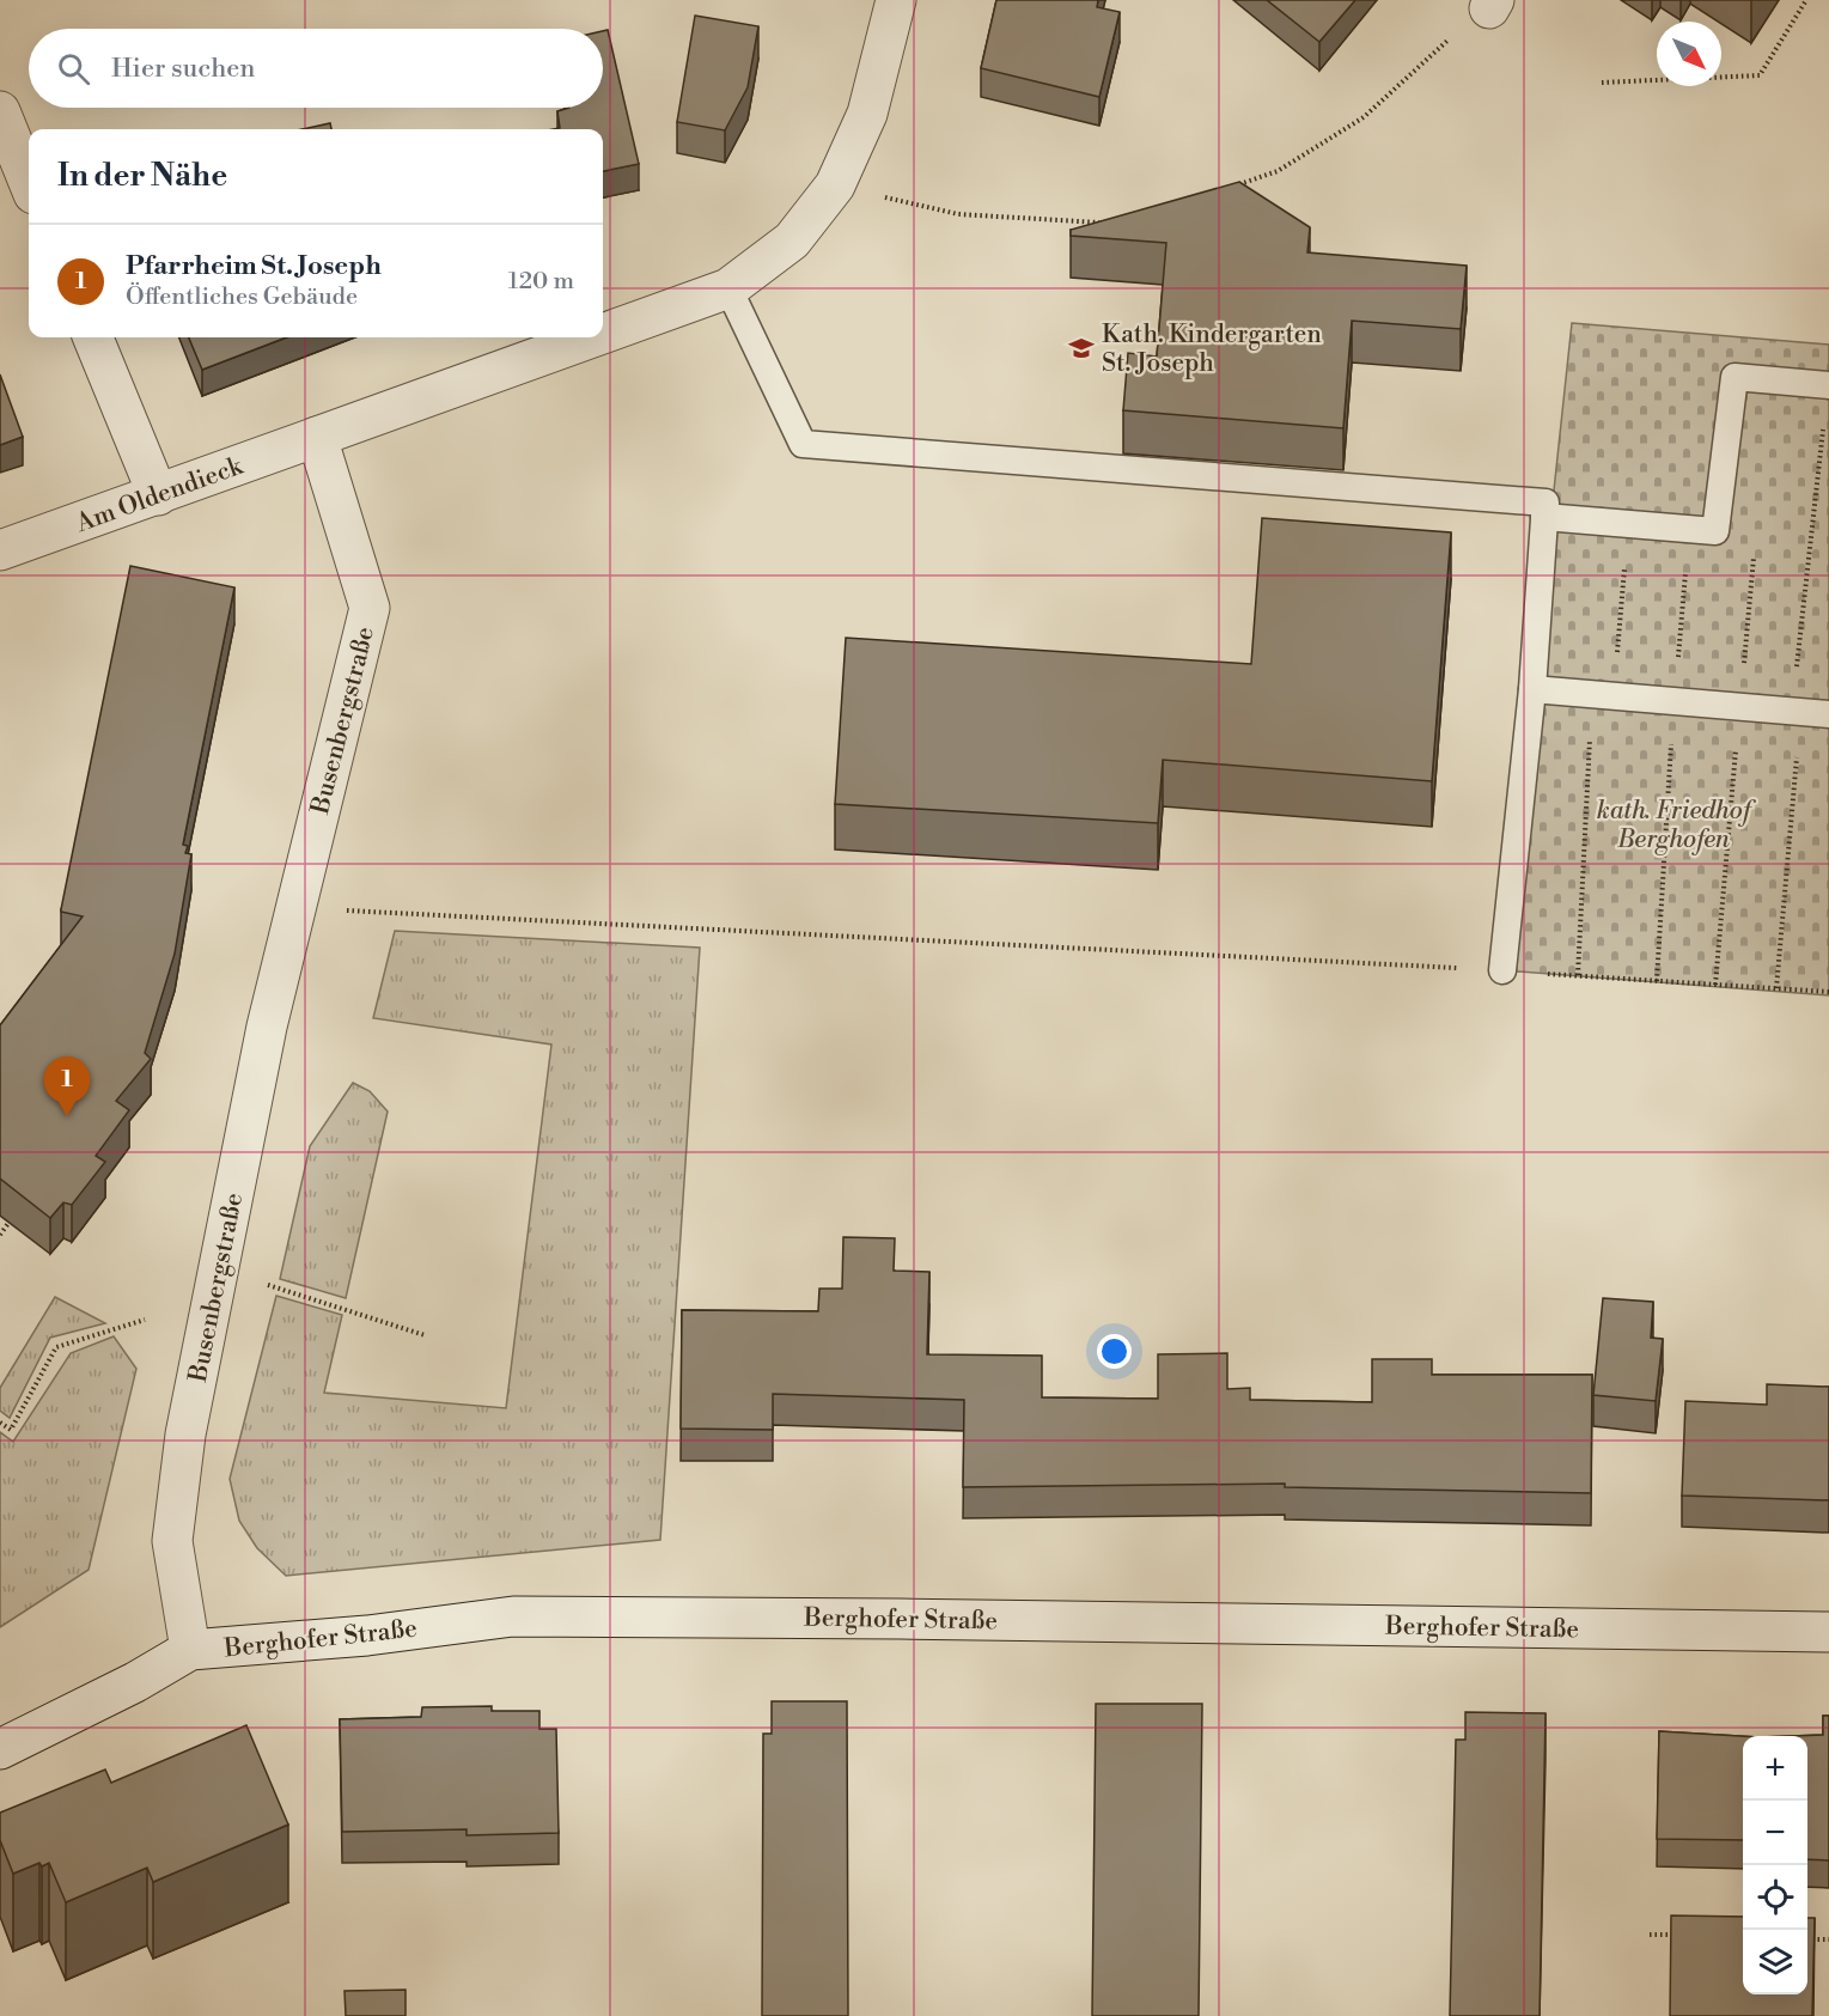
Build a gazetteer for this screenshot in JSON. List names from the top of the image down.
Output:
{
  "streets": {
    "street": ["Am Oldendieck", "Busenbergstraße", "Berghofer Straße"]
  },
  "crossings": [
    ["Am Oldendieck", "Busenbergstraße"],
    ["Busenbergstraße", "Berghofer Straße"]
  ],
  "parks": ["kath. Friedhof Berghofen"],
  "places": {
    "school or university": ["Kath. Kindergarten St. Joseph"]
  },
  "north": "bottom right",
  "page": {
    "search": "Hier suchen",
    "heading": "In der Nähe",
    "list": [
      {
        "mark": "1",
        "name": "Pfarrheim St. Joseph",
        "note": "Öffentliches Gebäude",
        "value": "120 m"
      }
    ],
    "pins": "1",
    "map_buttons": ["+", "−"]
  }
}
